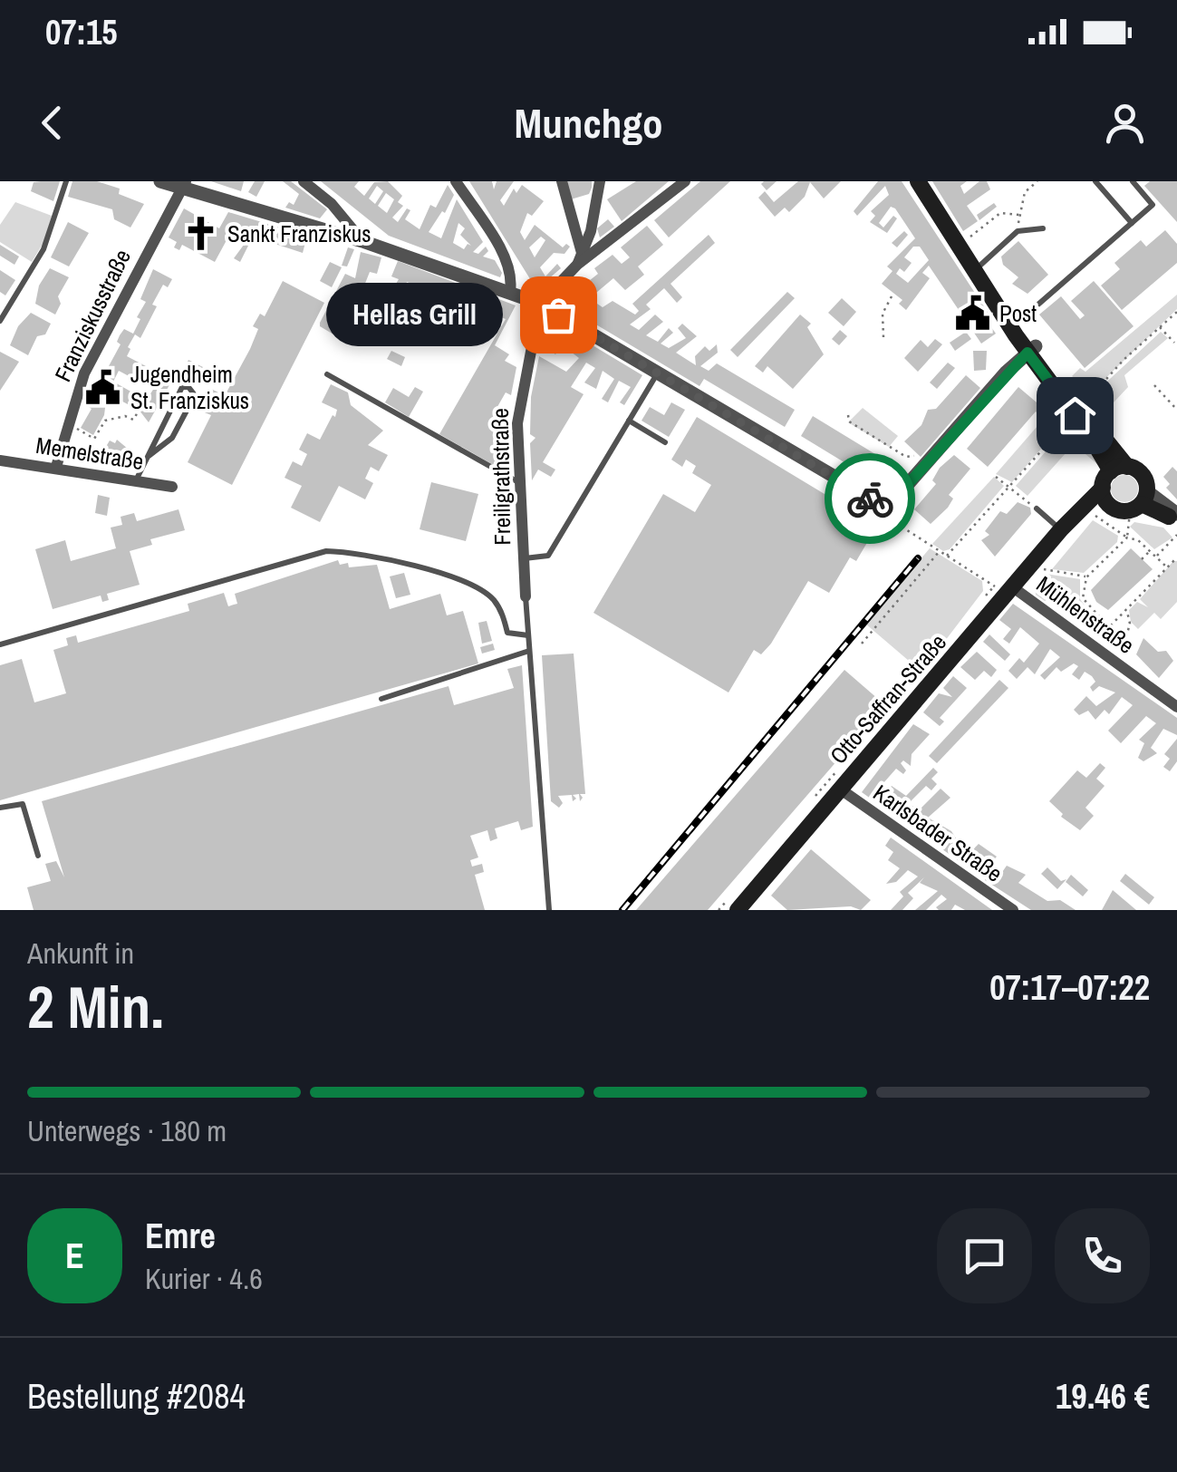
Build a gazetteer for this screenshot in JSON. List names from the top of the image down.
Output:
{
  "streets": {
    "main road": ["Otto-Saffran-Straße"],
    "street": [
      "Franziskusstraße",
      "Memelstraße",
      "Freiligrathstraße",
      "Mühlenstraße",
      "Karlsbader Straße"
    ]
  },
  "crossings": [
    ["Franziskusstraße", "Memelstraße"],
    ["Mühlenstraße", "Otto-Saffran-Straße"],
    ["Otto-Saffran-Straße", "Karlsbader Straße"]
  ],
  "places": {
    "church": ["Sankt Franziskus"],
    "public building": ["Post", "Jugendheim St. Franziskus"],
    "other": ["Hellas Grill"]
  },
  "page": {
    "status": "07:15",
    "header": "Munchgo",
    "bubble": "Hellas Grill",
    "heading": ["2 Min.", "Ankunft in", "07:17–07:22"],
    "panel": [
      "Emre",
      "Kurier · 4.6",
      "Bestellung #2084",
      "19.46 €"
    ],
    "bar": "Unterwegs · 180 m",
    "round": "E"
  }
}
